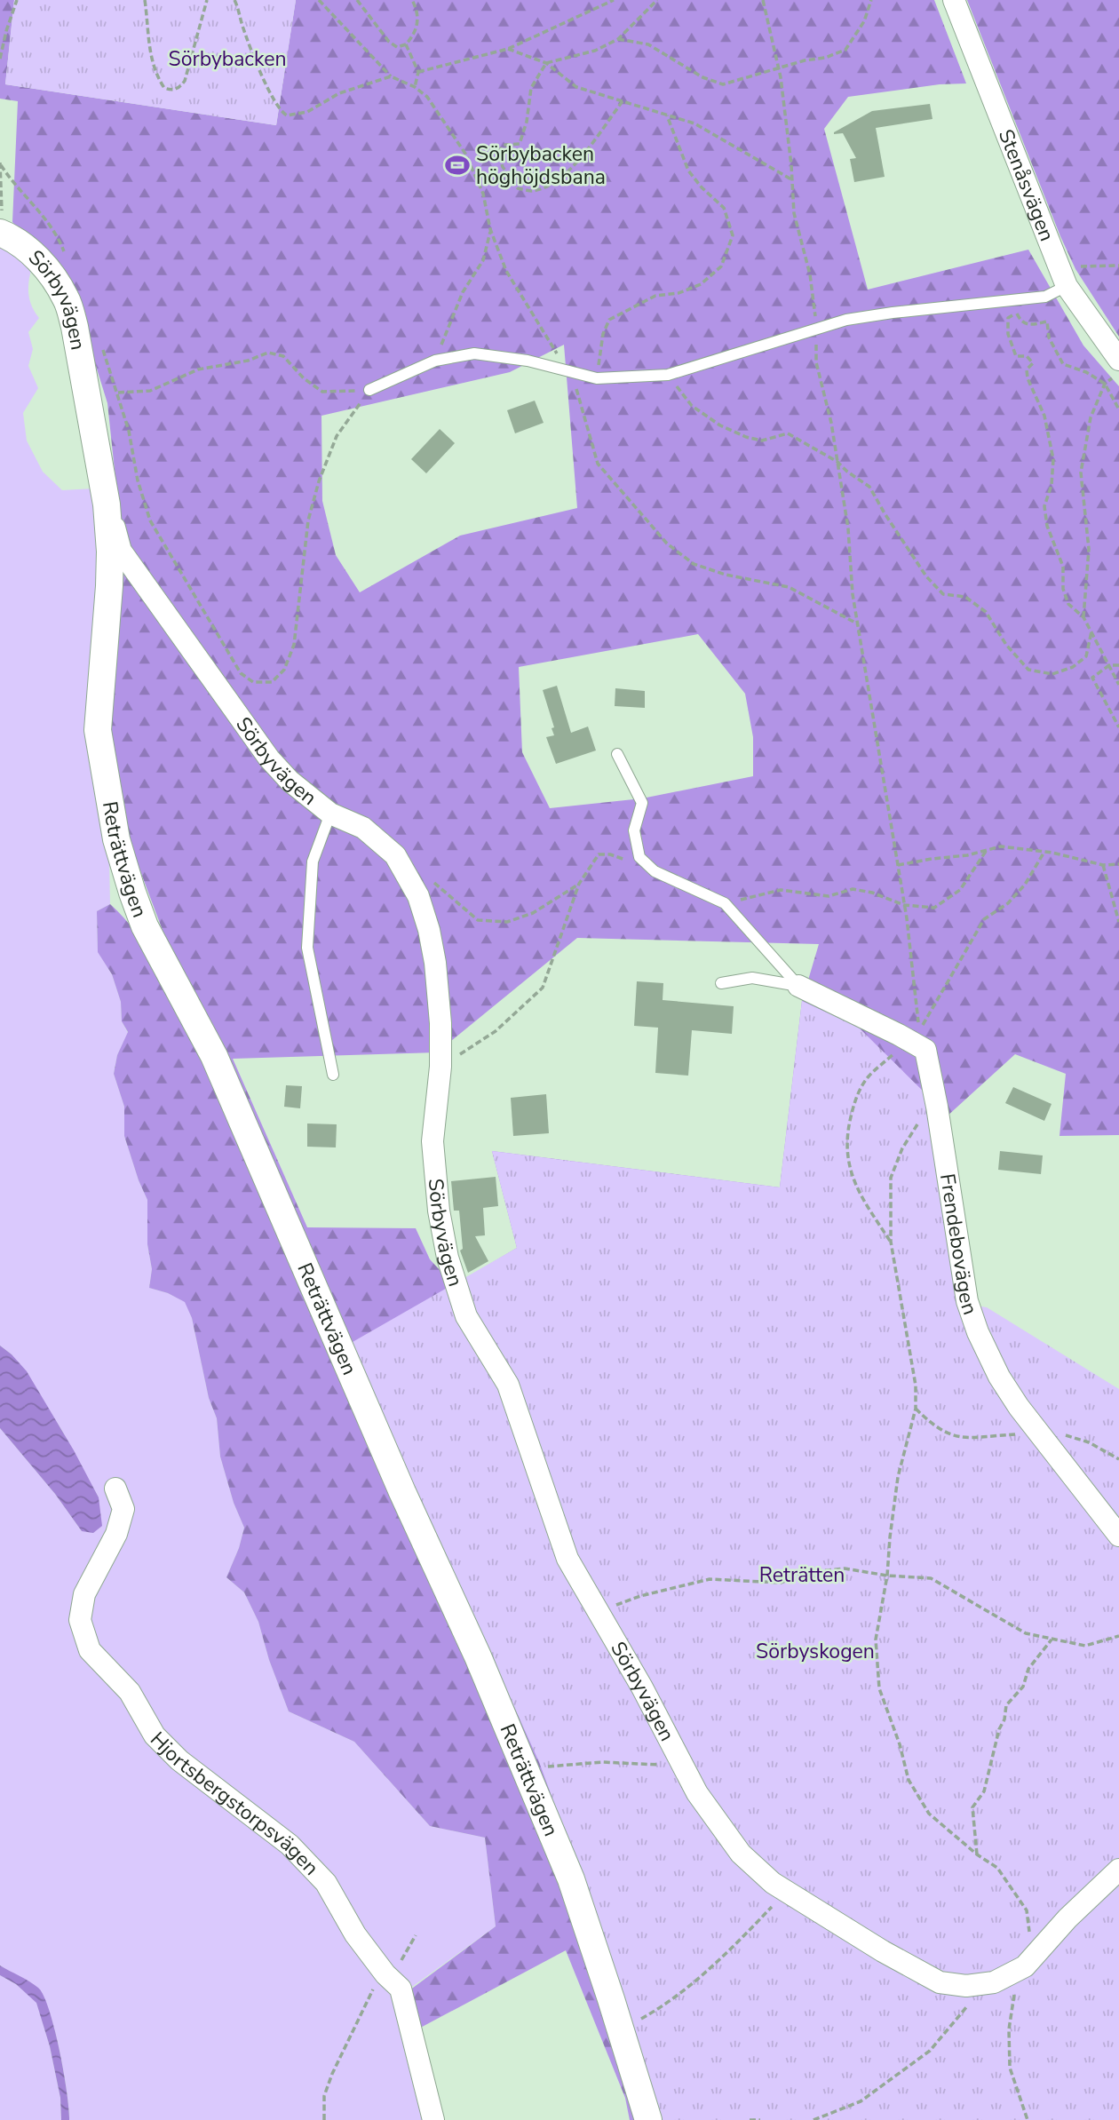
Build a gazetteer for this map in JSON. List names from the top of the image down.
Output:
{
  "streets": {
    "street": [
      "Stenåsvägen",
      "Sörbyvägen",
      "Reträttvägen",
      "Frendebovägen",
      "Hjortsbergstorpsvägen"
    ]
  },
  "crossings": [
    ["Sörbyvägen", "Reträttvägen"]
  ],
  "parks": ["Sörbybacken", "Reträtten", "Sörbyskogen"],
  "places": {
    "sports": ["Sörbybacken höghöjdsbana"]
  }
}
